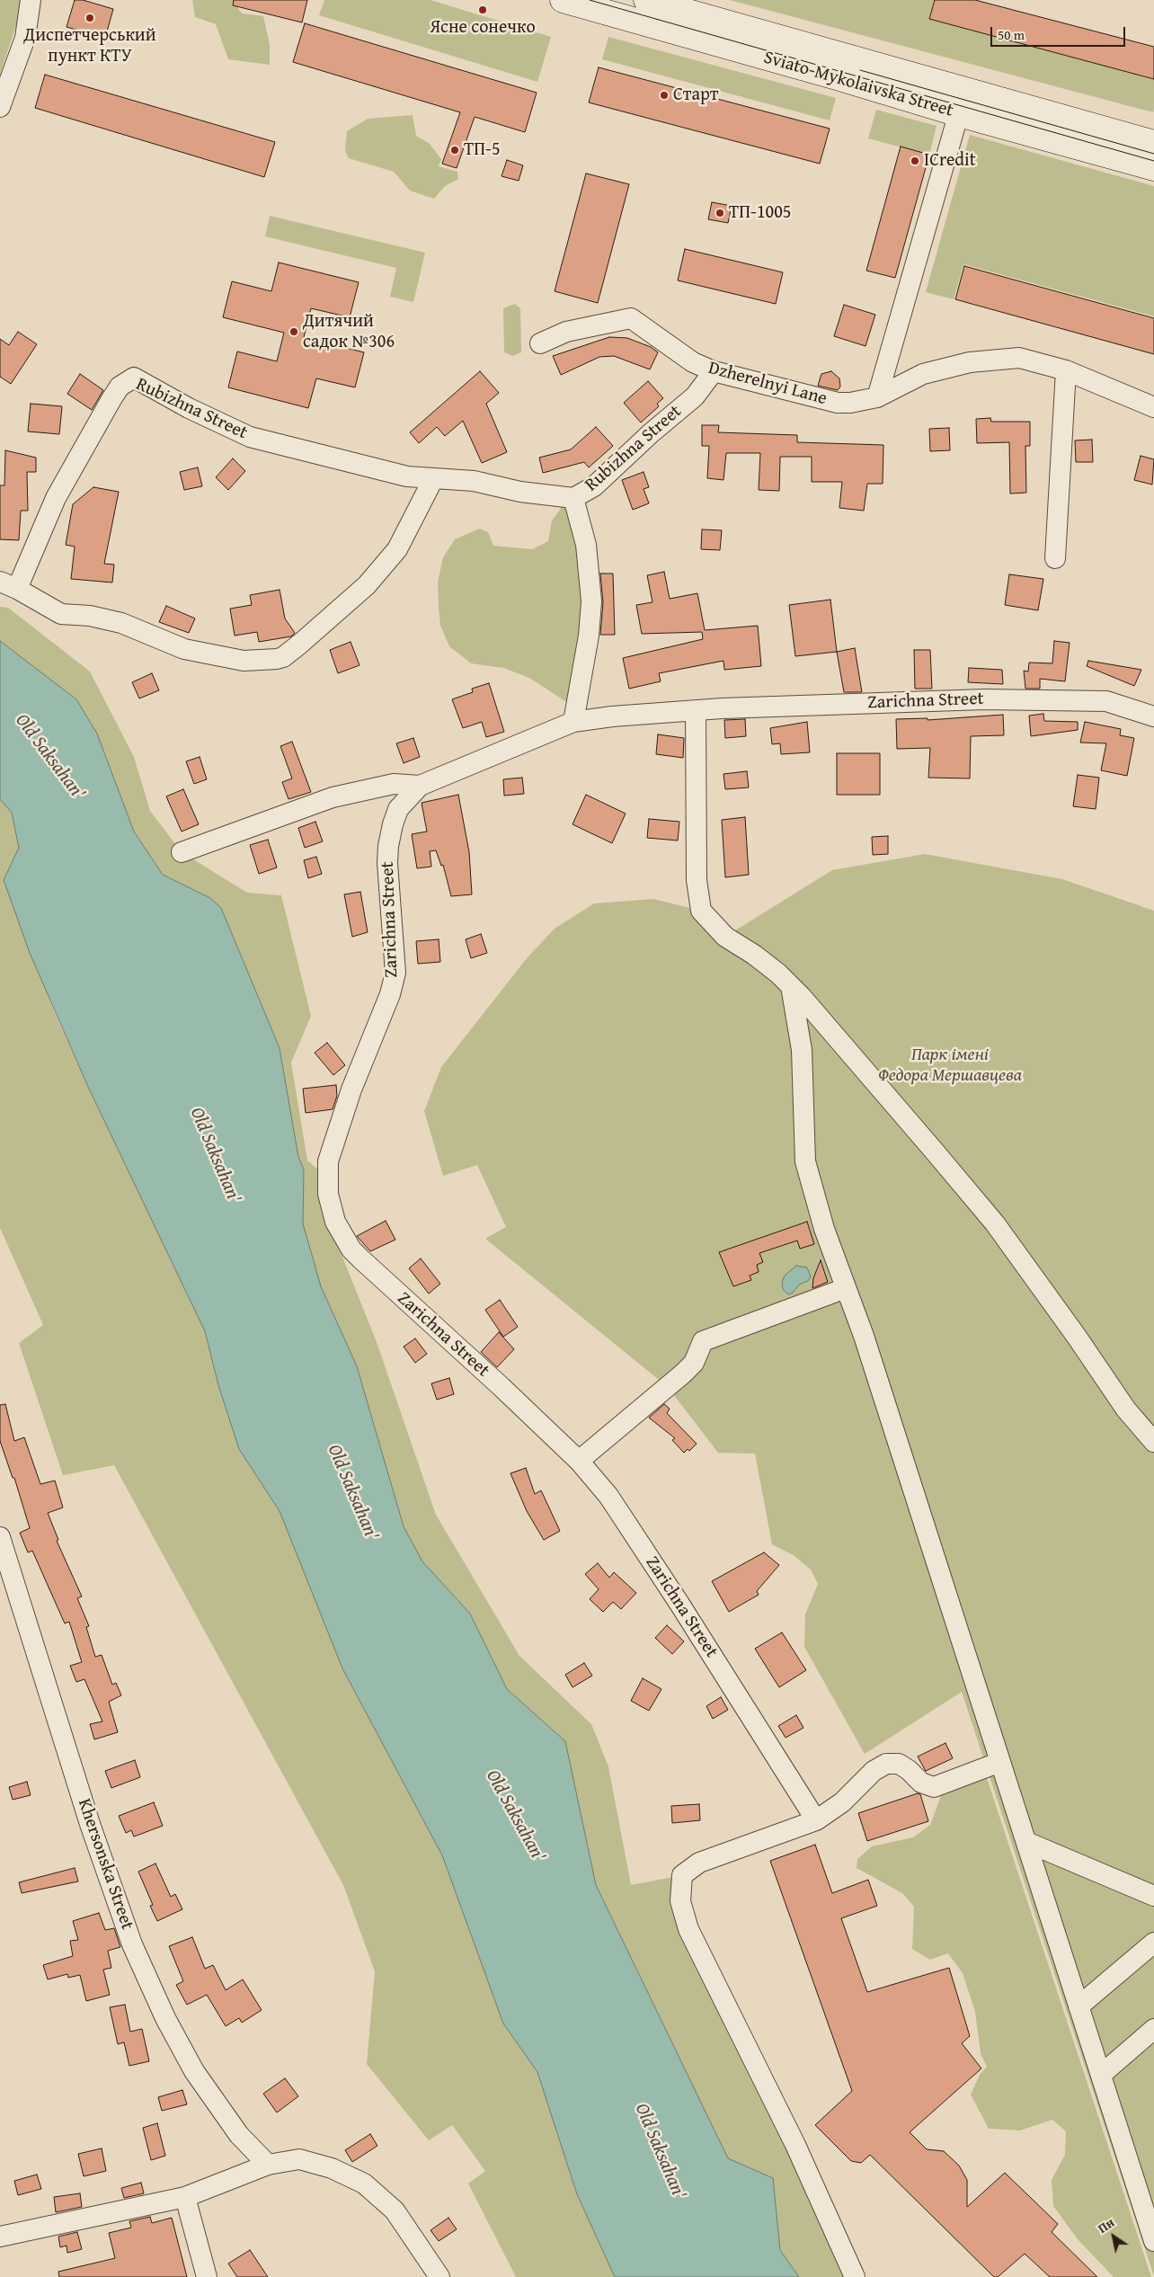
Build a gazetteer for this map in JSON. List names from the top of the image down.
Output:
{
  "streets": {
    "main road": ["Sviato-Mykolaivska Street"],
    "street": [
      "Dzherelnyi Lane",
      "Rubizhna Street",
      "Zarichna Street",
      "Khersonska Street"
    ]
  },
  "crossings": [
    ["Dzherelnyi Lane", "Rubizhna Street"]
  ],
  "water": ["Old Saksahan'"],
  "parks": ["Парк імені Федора Мершавцева"],
  "places": [
    "Ясне сонечко",
    "Диспетчерський пункт КТУ",
    "Старт",
    "ТП-5",
    "ICredit",
    "ТП-1005",
    "Дитячий садок №306"
  ],
  "scale_bar": "50 m",
  "north": "top left"
}
